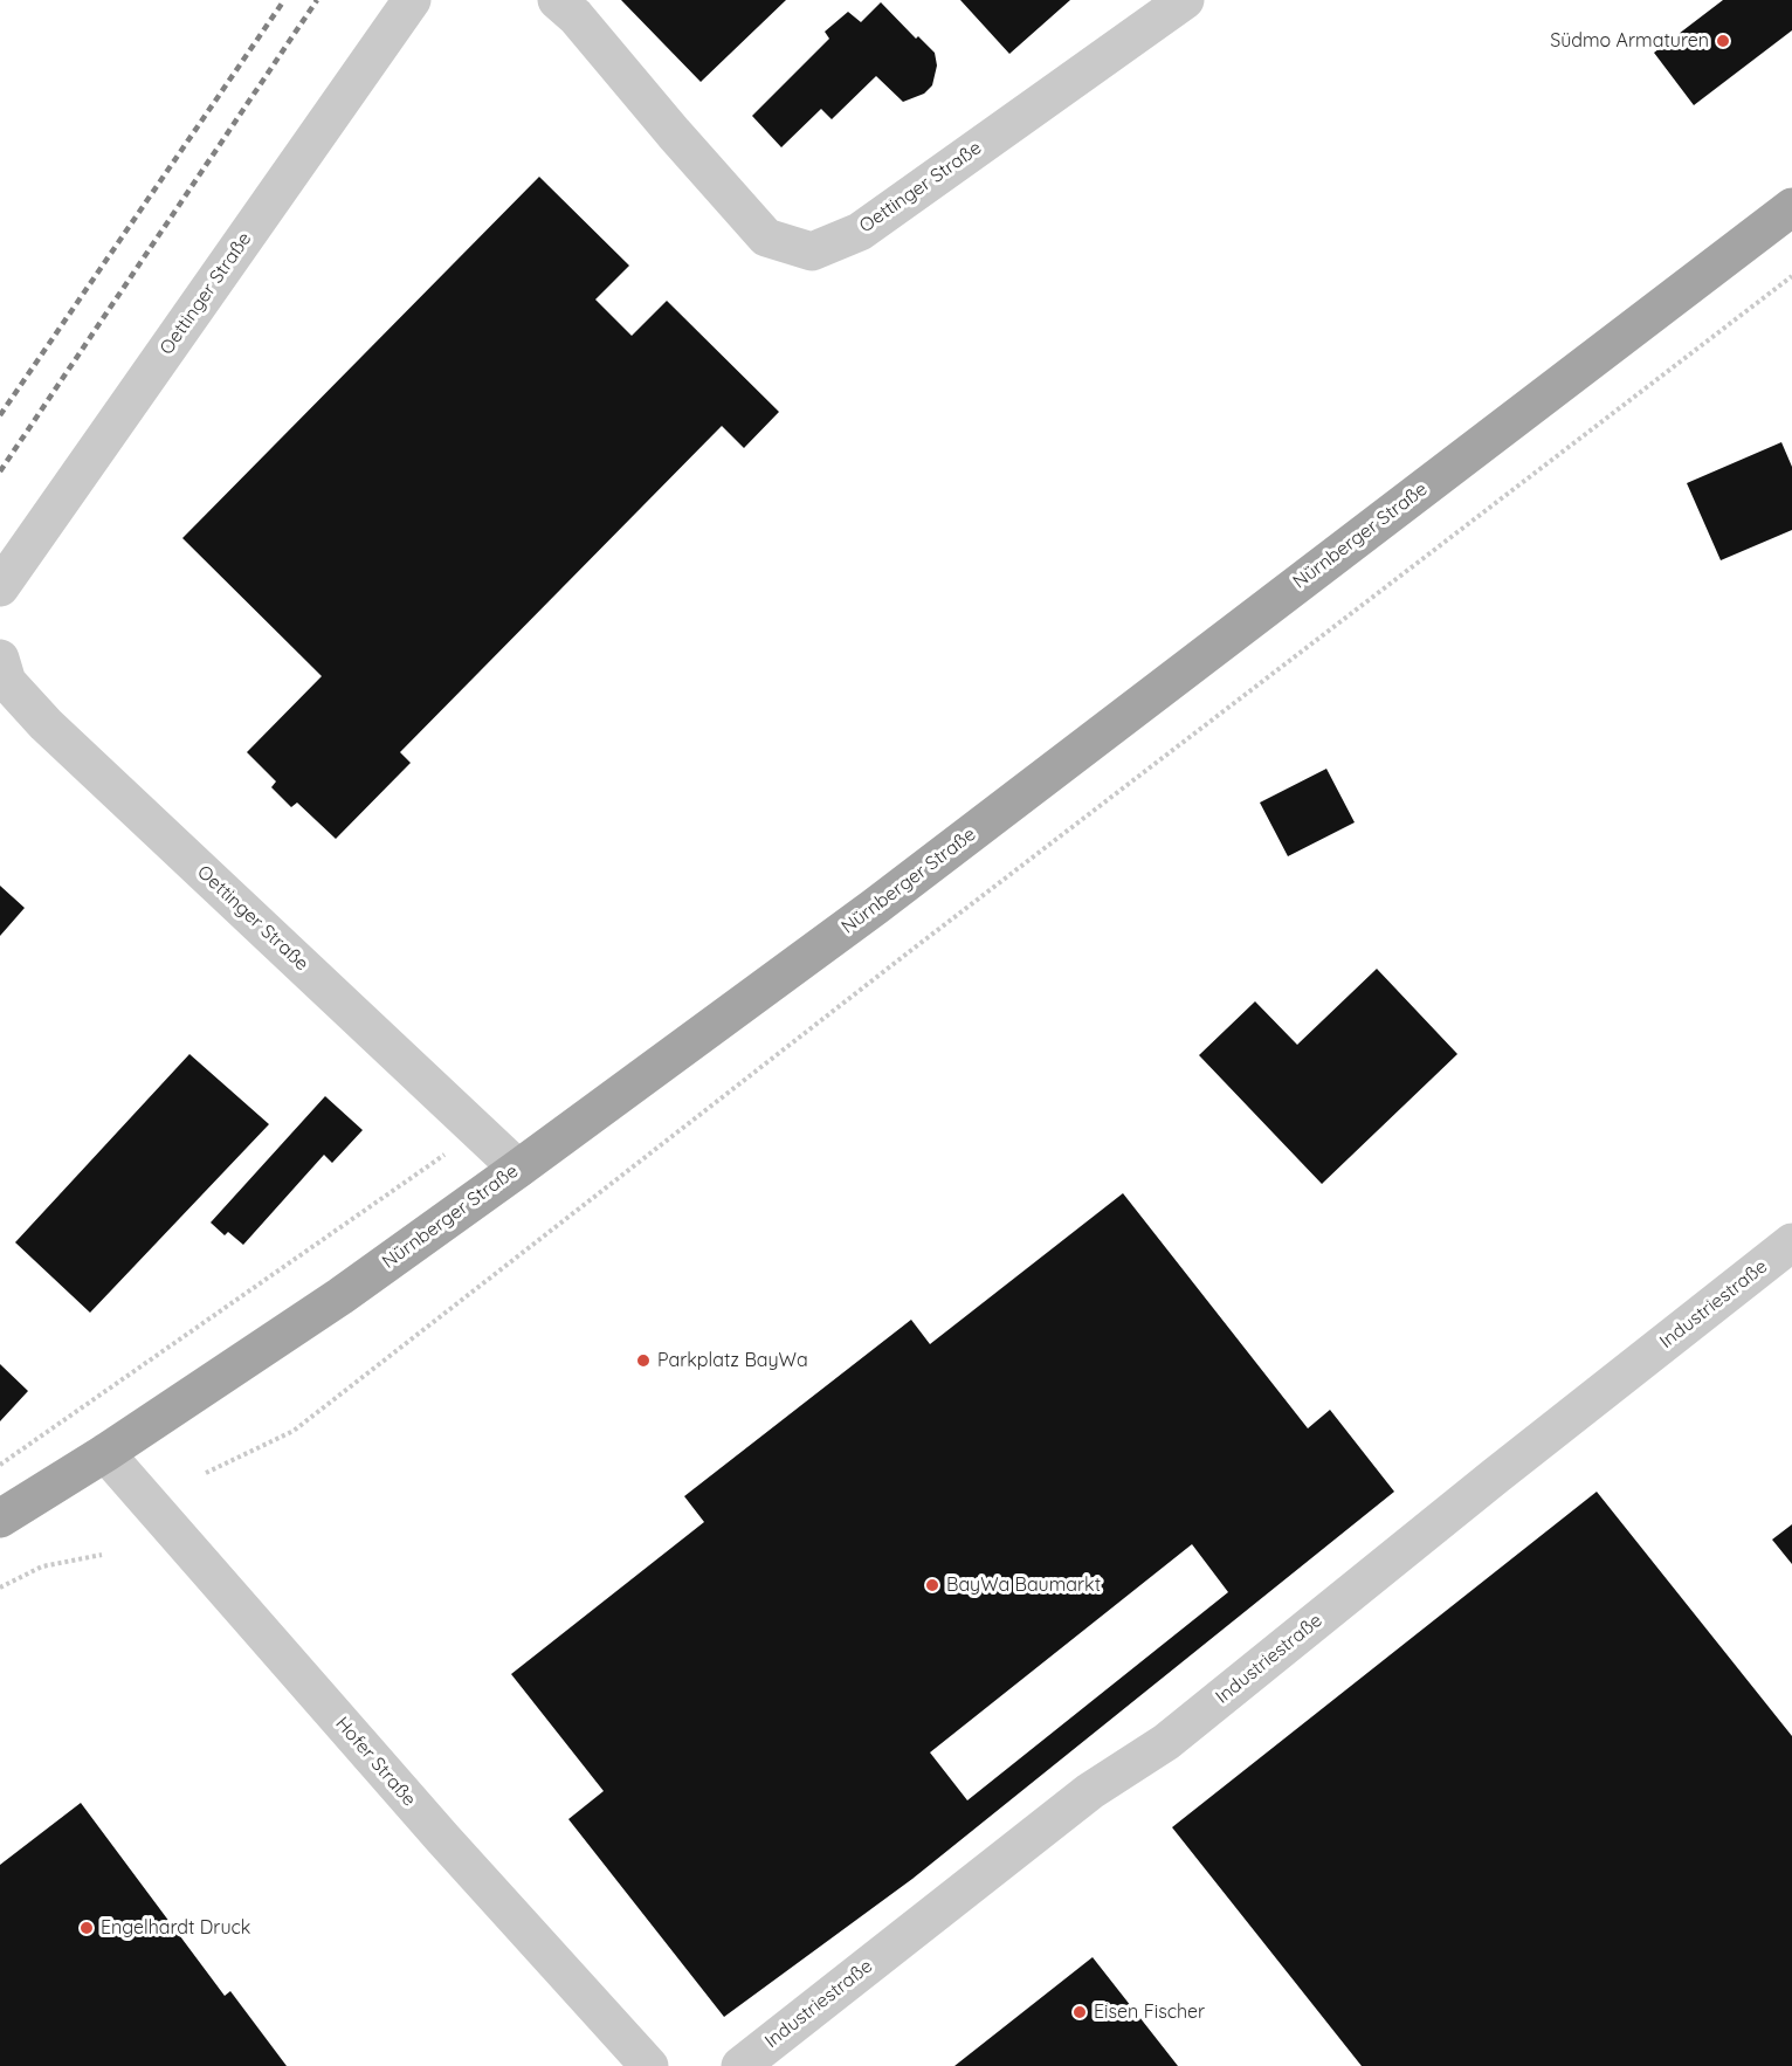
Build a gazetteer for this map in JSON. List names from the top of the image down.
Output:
{
  "streets": {
    "main road": ["Nürnberger Straße"],
    "street": ["Oettinger Straße", "Industriestraße", "Hofer Straße"]
  },
  "crossings": [
    ["Oettinger Straße", "Nürnberger Straße"],
    ["Nürnberger Straße", "Hofer Straße"]
  ],
  "places": [
    "Südmo Armaturen",
    "Parkplatz BayWa",
    "BayWa Baumarkt",
    "Engelhardt Druck",
    "Eisen Fischer"
  ]
}
